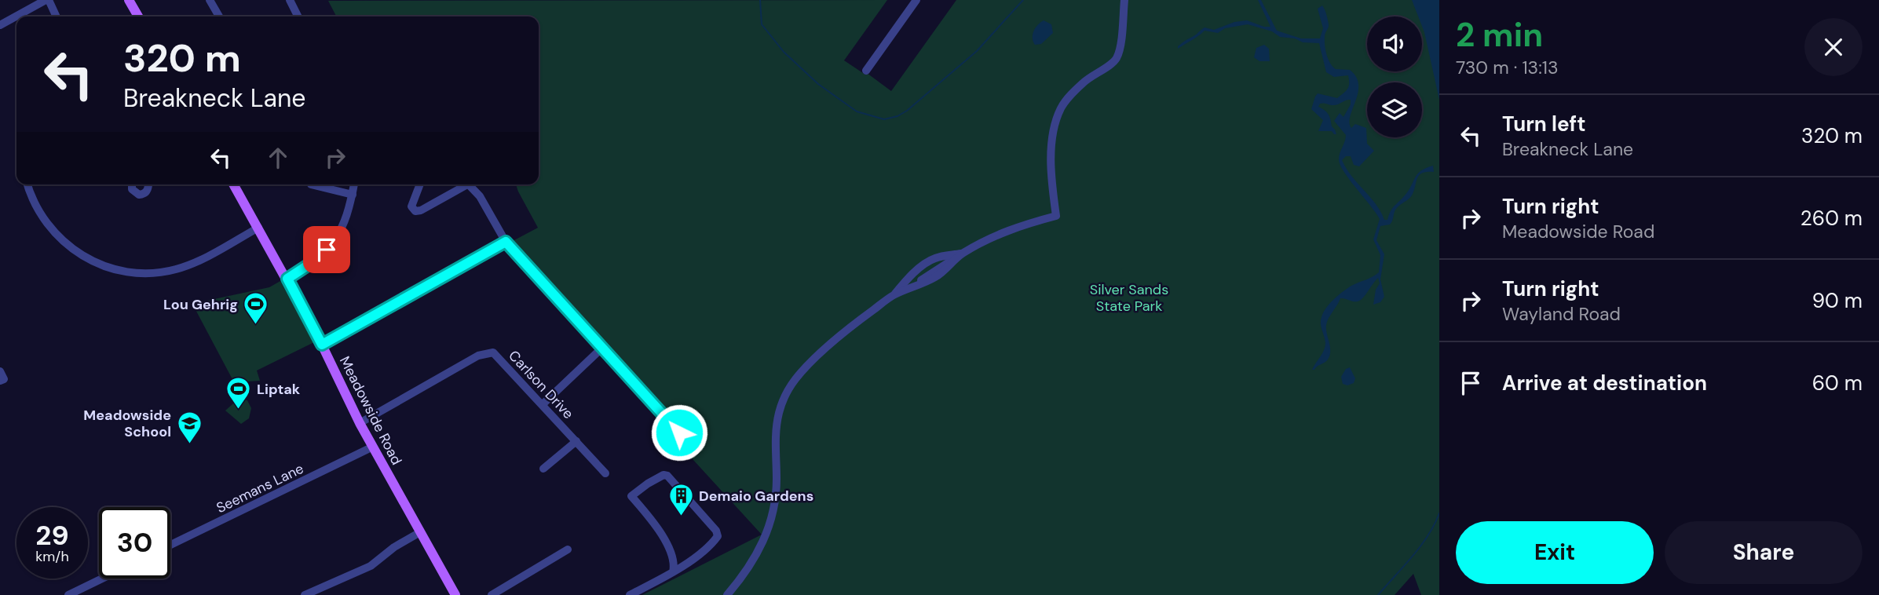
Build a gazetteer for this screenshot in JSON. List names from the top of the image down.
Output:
{
  "streets": {
    "main road": ["Meadowside Road"],
    "street": ["Carlson Drive", "Seemans Lane"]
  },
  "crossings": [
    ["Carlson Drive", "Meadowside Road"],
    ["Meadowside Road", "Seemans Lane"]
  ],
  "parks": ["Silver Sands State Park"],
  "places": {
    "sports": ["Lou Gehrig", "Liptak"],
    "school or university": ["Meadowside School"],
    "building": ["Demaio Gardens"]
  },
  "page": {
    "heading": ["2 min", "730 m · 13:13"],
    "turn": ["320 m", "Breakneck Lane"],
    "list": [
      {
        "name": "Turn left",
        "note": "Breakneck Lane",
        "value": "320 m"
      },
      {
        "name": "Turn right",
        "note": "Meadowside Road",
        "value": "260 m"
      },
      {
        "name": "Turn right",
        "note": "Wayland Road",
        "value": "90 m"
      },
      {
        "name": "Arrive at destination",
        "value": "60 m"
      }
    ],
    "speed": "29 km/h",
    "limit": "30",
    "buttons": ["Exit", "Share"]
  }
}
